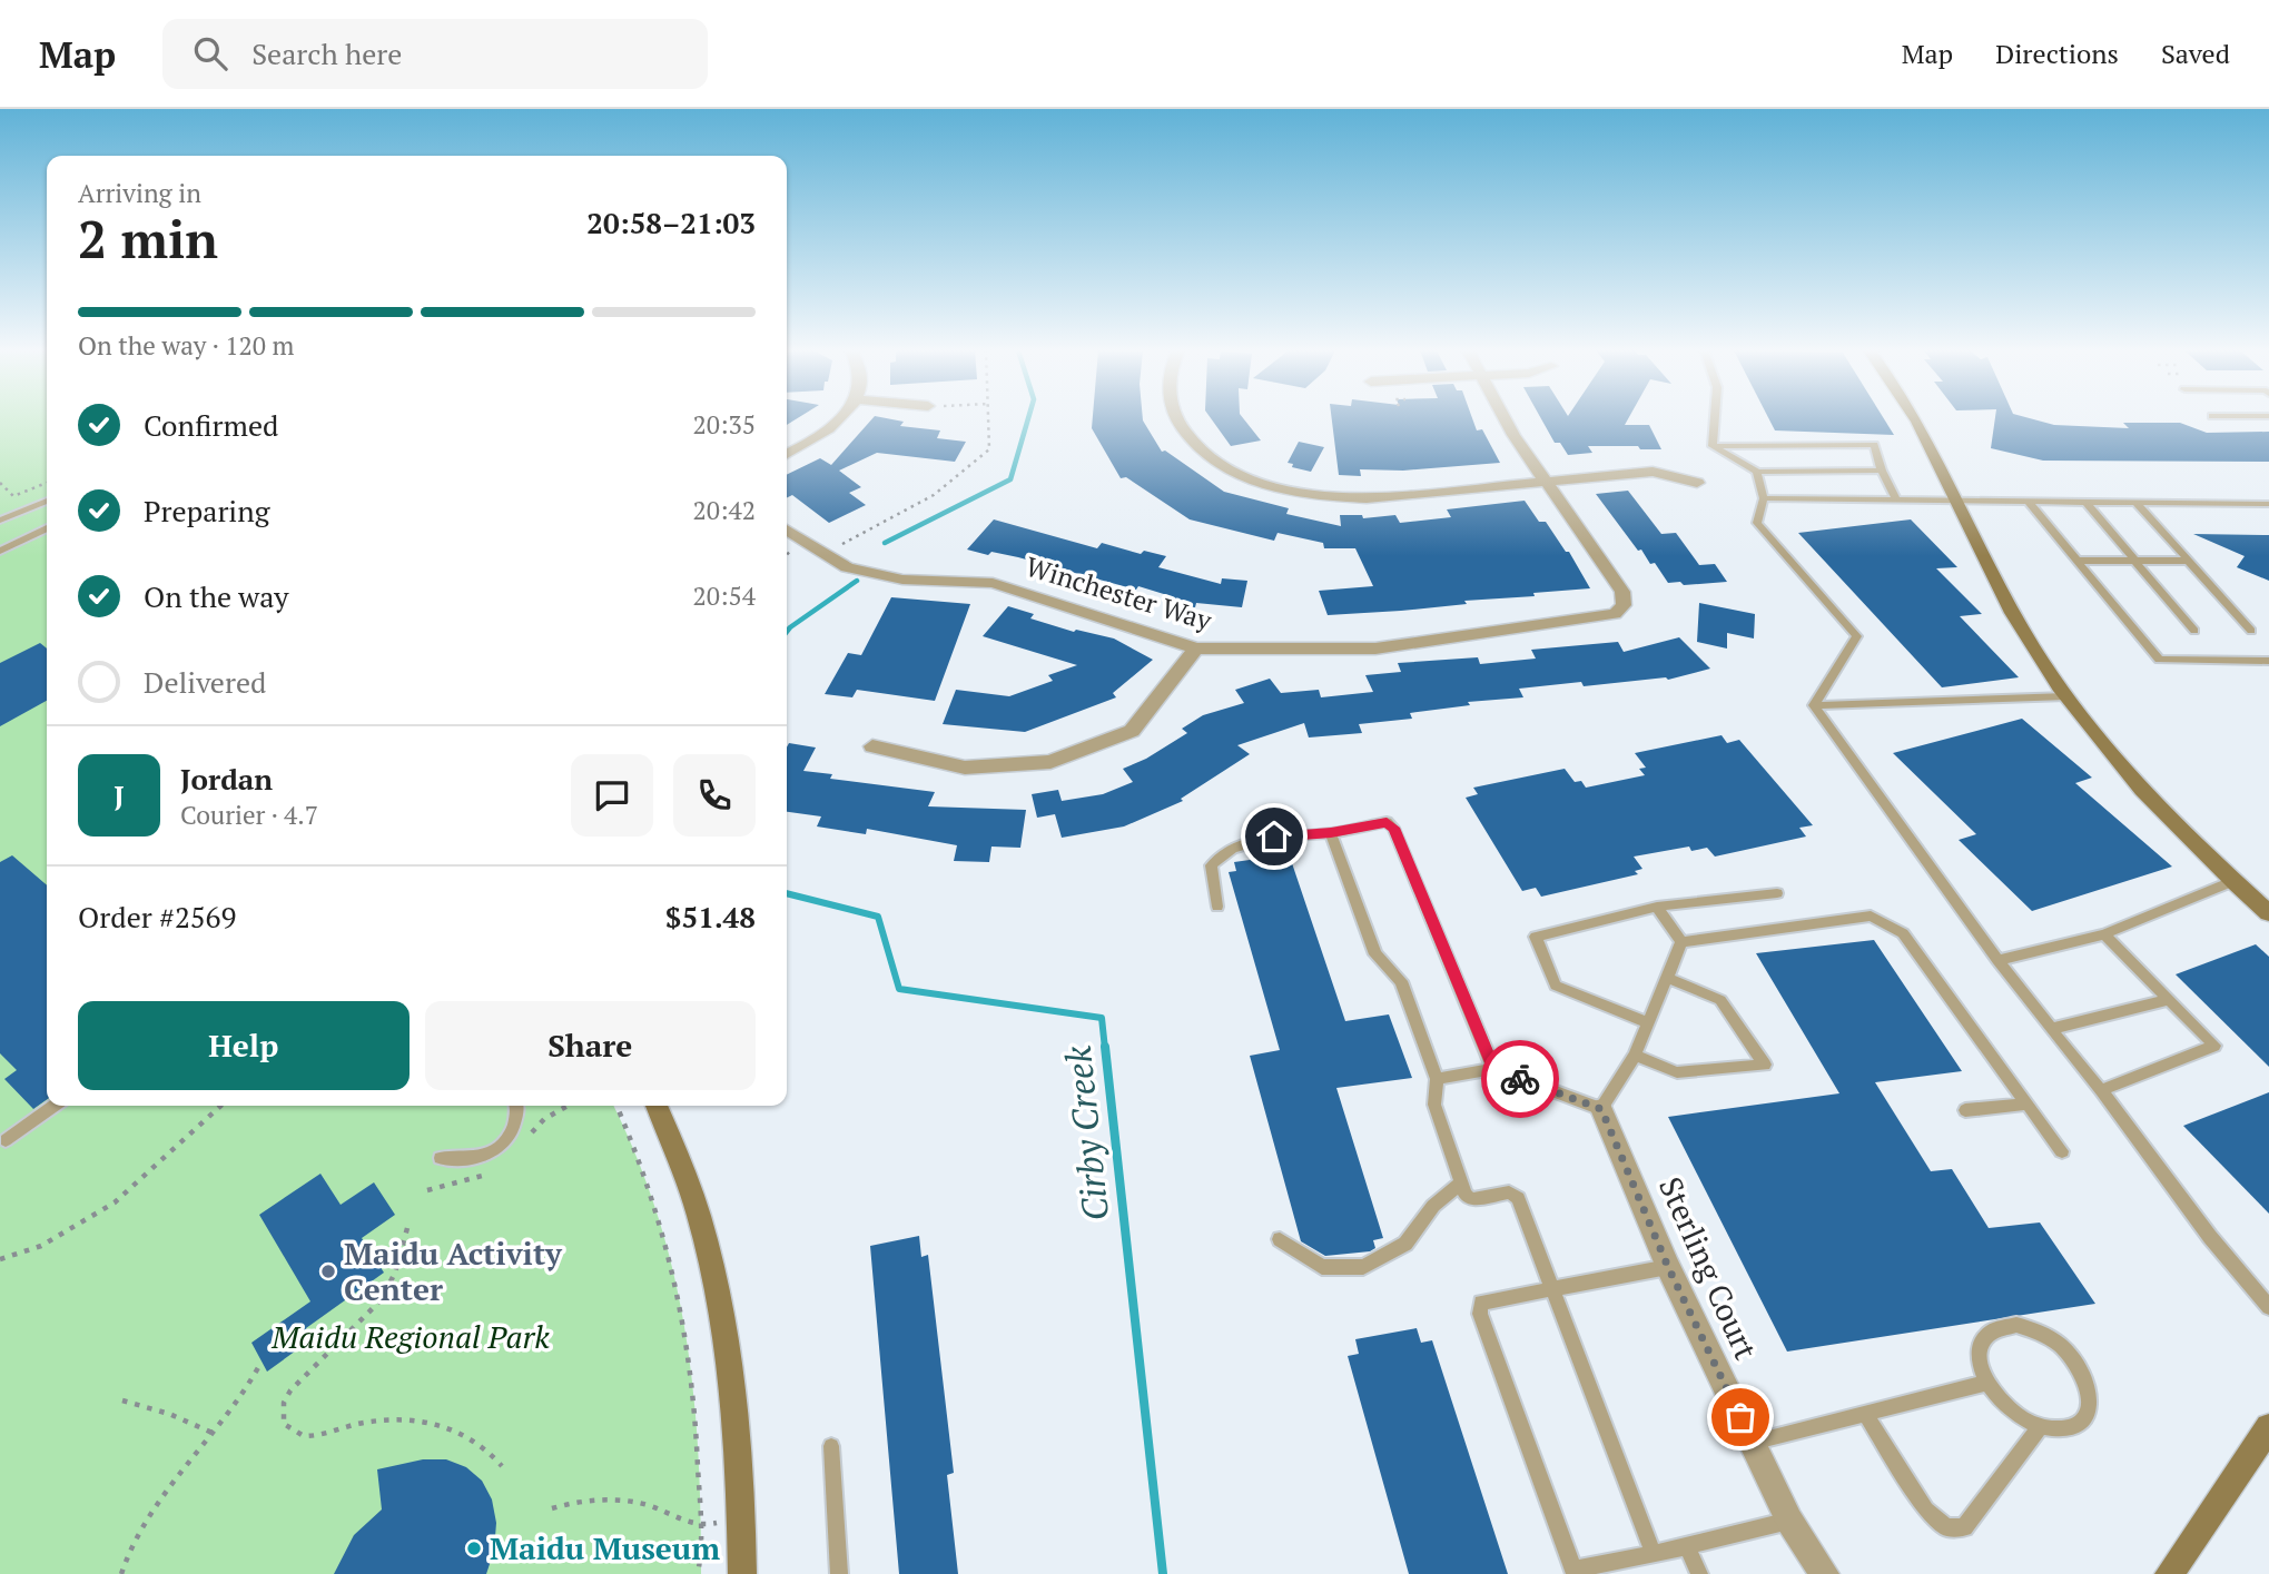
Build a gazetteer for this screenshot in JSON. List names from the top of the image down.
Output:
{
  "streets": {
    "street": ["Winchester Way", "Sterling Court"]
  },
  "water": ["Cirby Creek"],
  "parks": ["Maidu Regional Park"],
  "places": ["Maidu Activity Center", "Maidu Museum"],
  "page": {
    "header": "Map",
    "search": "Search here",
    "nav": ["Map", "Directions", "Saved"],
    "heading": ["2 min", "Arriving in", "20:58–21:03"],
    "panel": [
      "Jordan",
      "Courier · 4.7",
      "Order #2569",
      "$51.48"
    ],
    "bar": "On the way · 120 m",
    "list": [
      ["Confirmed", "20:35"],
      ["Preparing", "20:42"],
      ["On the way", "20:54"],
      "Delivered"
    ],
    "round": "J",
    "buttons": ["Help", "Share"]
  }
}
